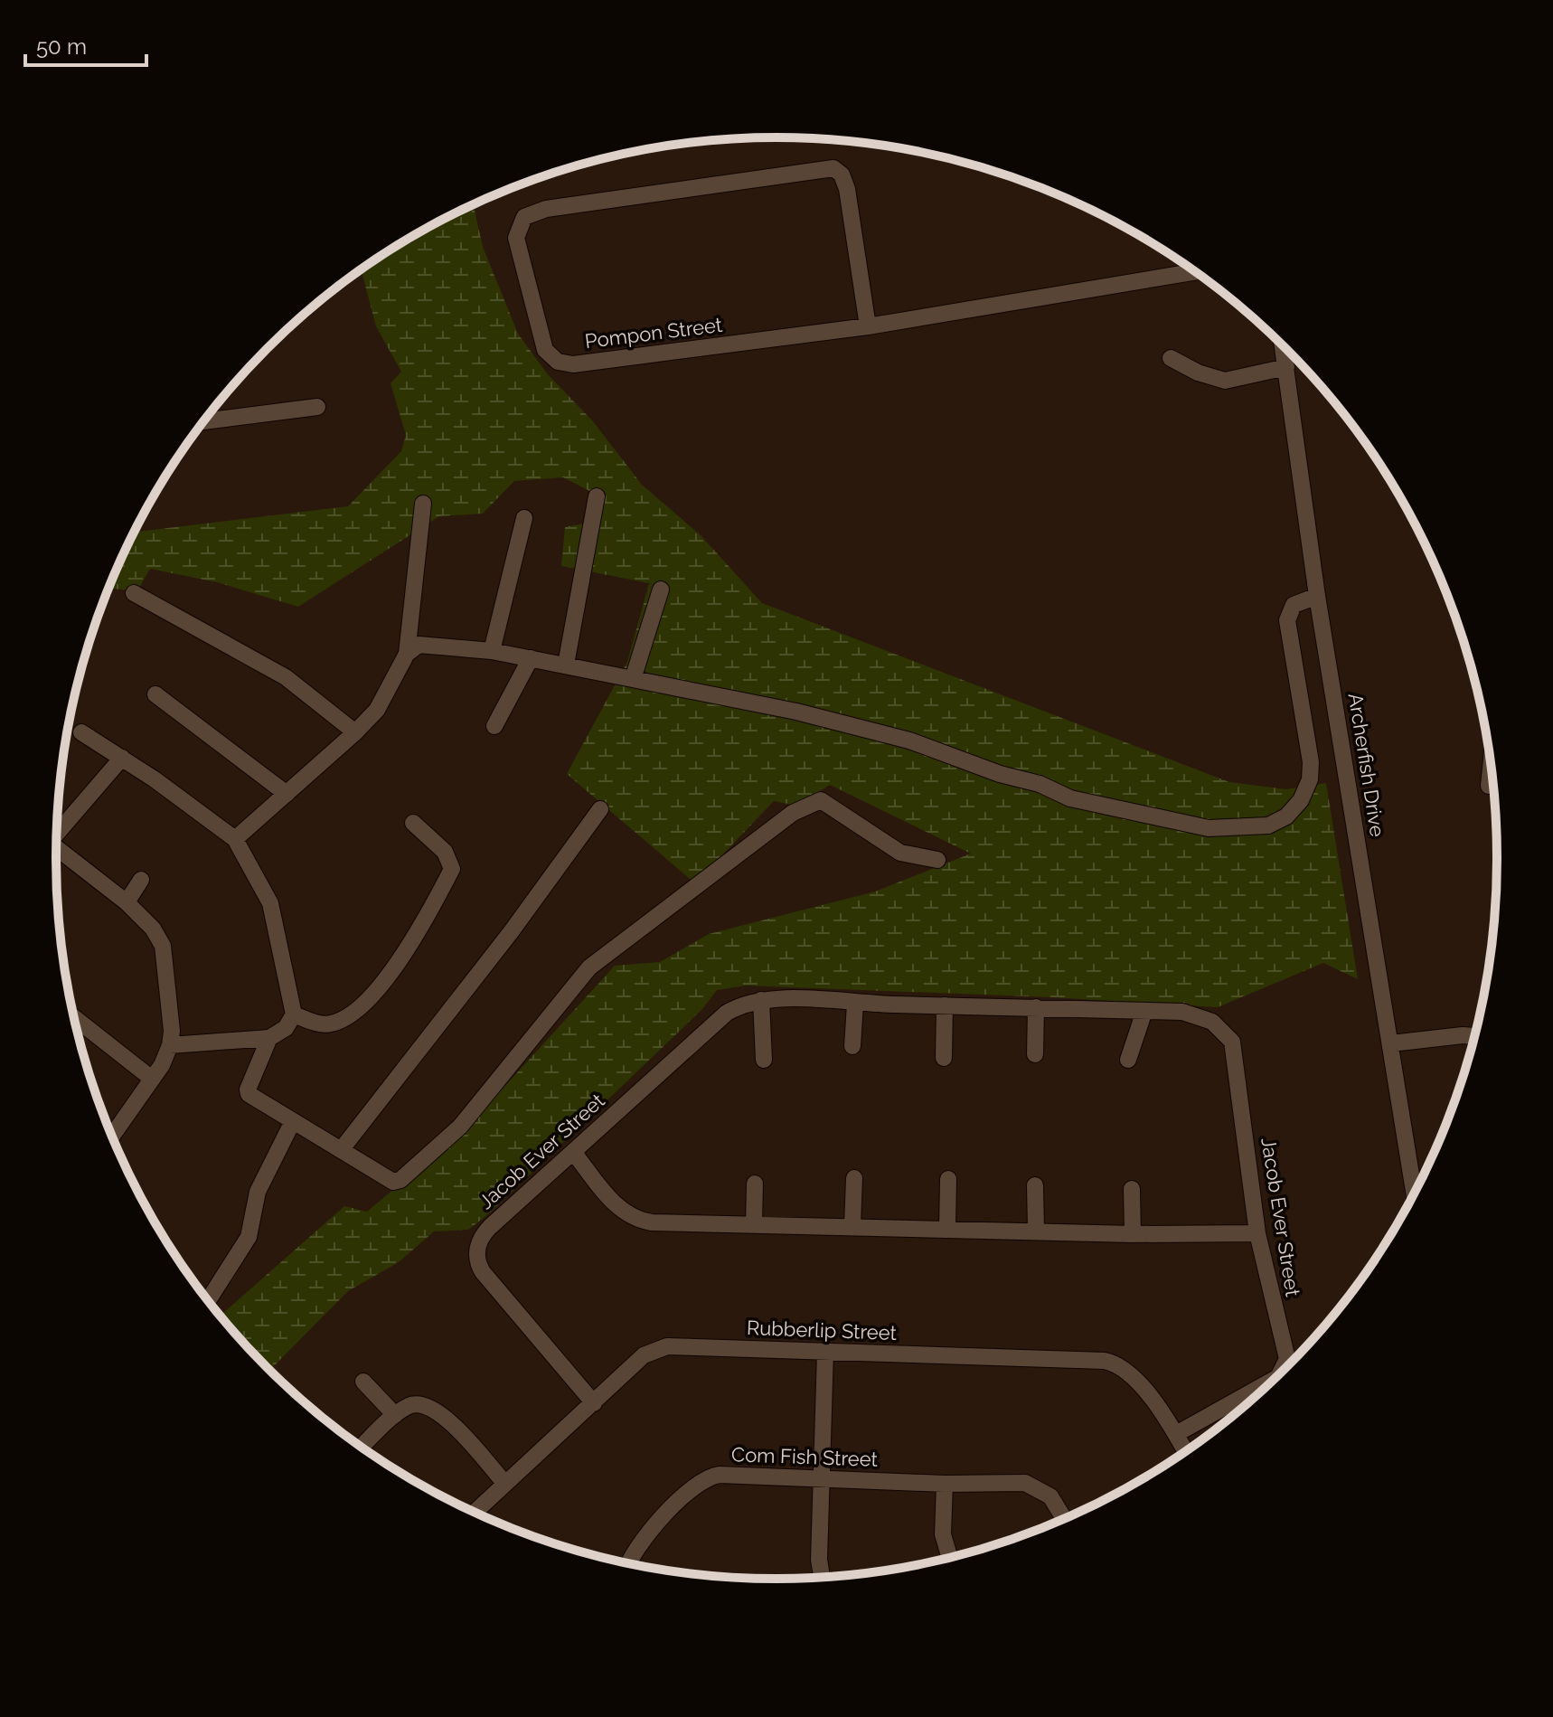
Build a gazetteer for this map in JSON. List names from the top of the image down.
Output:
{
  "streets": {
    "street": [
      "Pompon Street",
      "Archerfish Drive",
      "Jacob Ever Street",
      "Rubberlip Street",
      "Com Fish Street"
    ]
  },
  "crossings": [
    ["Jacob Ever Street", "Rubberlip Street"]
  ],
  "scale_bar": "50 m"
}
